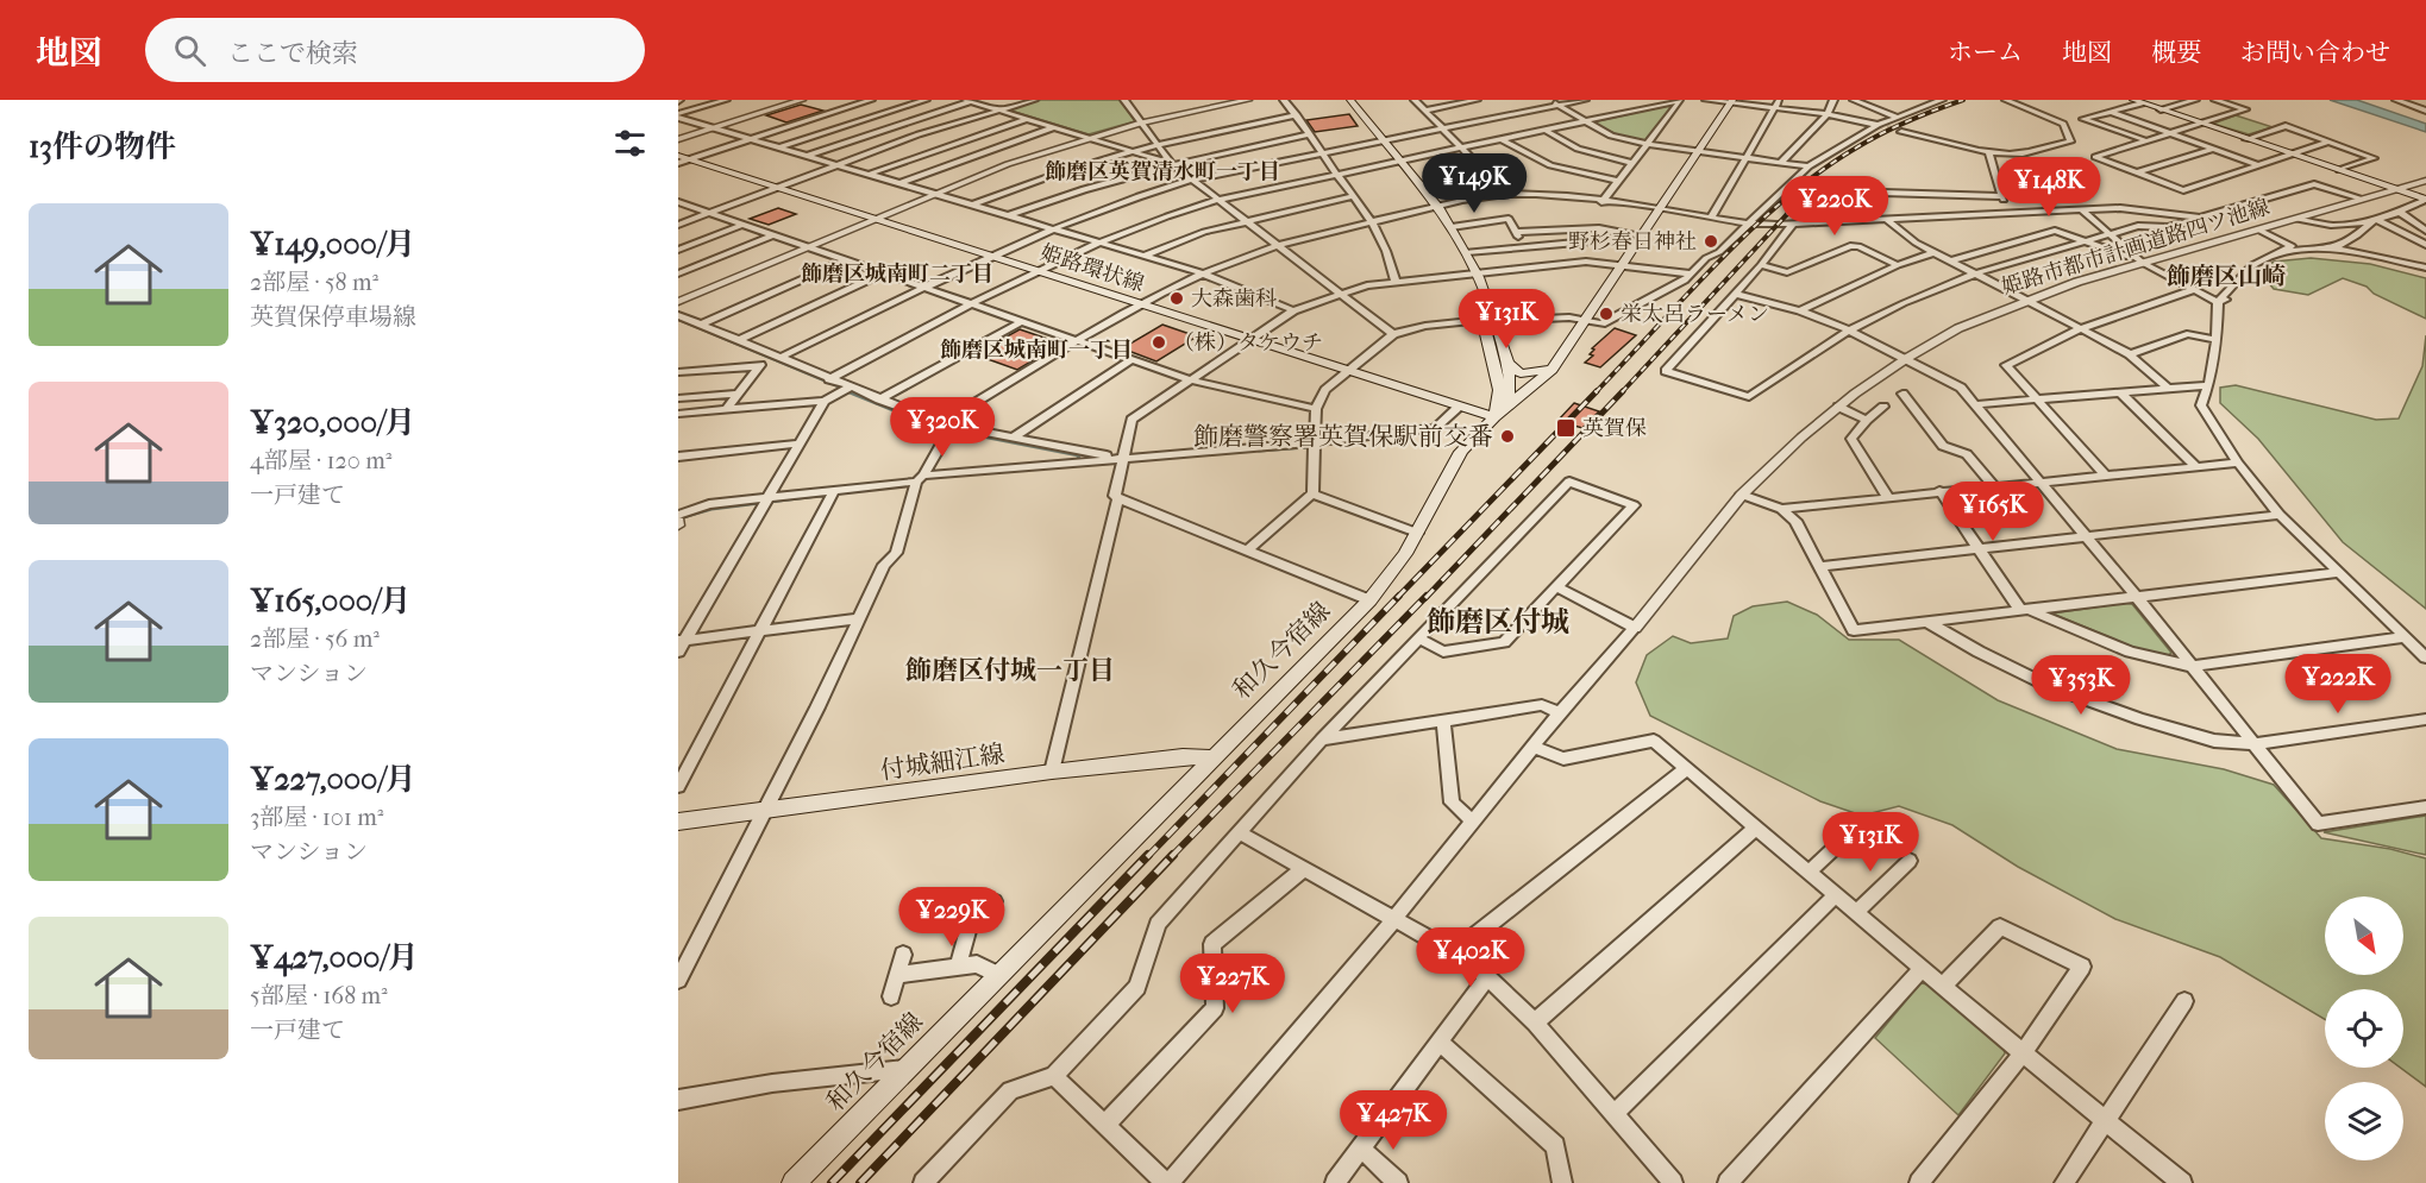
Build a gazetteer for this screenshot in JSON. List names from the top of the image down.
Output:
{
  "streets": {
    "main road": ["姫路環状線", "和久今宿線", "付城細江線"],
    "street": ["姫路市都市計画道路四ツ池線"]
  },
  "crossings": [
    ["姫路環状線", "和久今宿線"],
    ["和久今宿線", "付城細江線"]
  ],
  "districts": [
    "飾磨区英賀清水町一丁目",
    "飾磨区城南町二丁目",
    "飾磨区山崎",
    "飾磨区城南町一丁目",
    "飾磨区付城",
    "飾磨区付城一丁目"
  ],
  "places": {
    "other": [
      "野杉春日神社",
      "大森歯科",
      "栄太呂ラーメン",
      "（株）タケウチ",
      "飾磨警察署英賀保駅前交番"
    ],
    "transit": ["英賀保"]
  },
  "north": "bottom right",
  "page": {
    "header": "地図",
    "search": "ここで検索",
    "nav": [
      "ホーム",
      "地図",
      "概要",
      "お問い合わせ"
    ],
    "heading": "13件の物件",
    "price": [
      "¥149K",
      "¥148K",
      "¥220K",
      "¥131K",
      "¥320K",
      "¥165K",
      "¥222K",
      "¥353K",
      "¥131K",
      "¥229K",
      "¥402K",
      "¥227K",
      "¥427K"
    ],
    "list": [
      {
        "name": "¥149,000/月",
        "note": "2部屋 · 58 m² · 英賀保停車場線"
      },
      {
        "name": "¥320,000/月",
        "note": "4部屋 · 120 m² · 一戸建て"
      },
      {
        "name": "¥165,000/月",
        "note": "2部屋 · 56 m² · マンション"
      },
      {
        "name": "¥227,000/月",
        "note": "3部屋 · 101 m² · マンション"
      },
      {
        "name": "¥427,000/月",
        "note": "5部屋 · 168 m² · 一戸建て"
      }
    ]
  }
}
